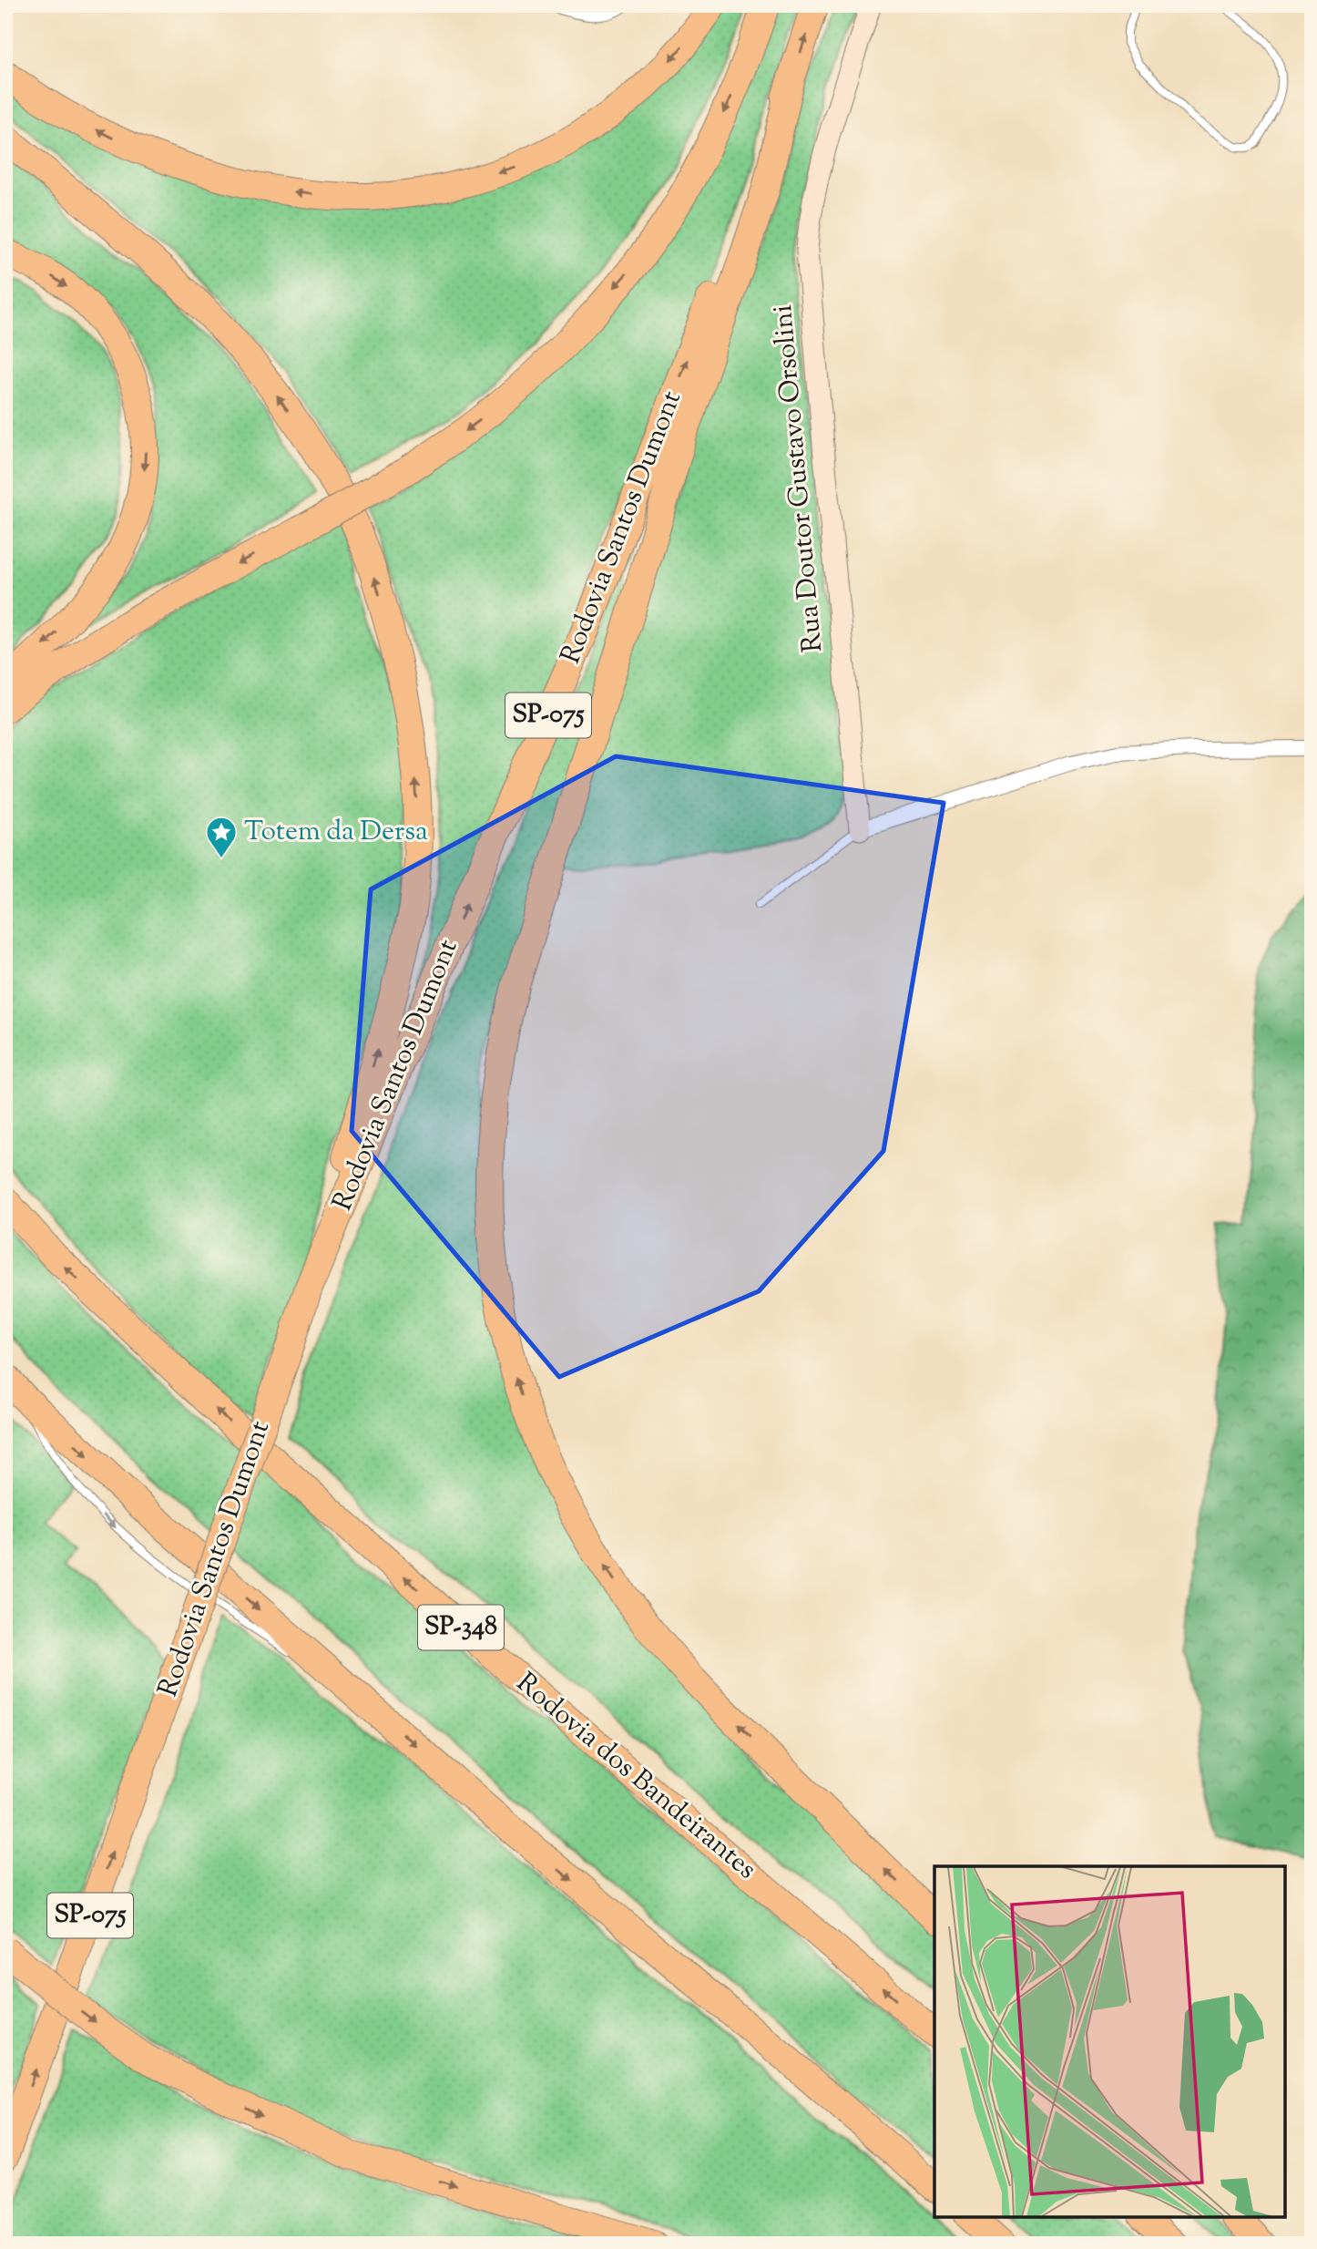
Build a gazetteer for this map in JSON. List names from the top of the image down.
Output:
{
  "streets": {
    "highway": [
      "Rodovia Santos Dumont",
      "SP-075",
      "SP-348",
      "Rodovia dos Bandeirantes"
    ],
    "street": ["Rua Doutor Gustavo Orsolini"]
  },
  "one_way": ["Rodovia Santos Dumont"],
  "places": {
    "place": ["Totem da Dersa"]
  }
}
